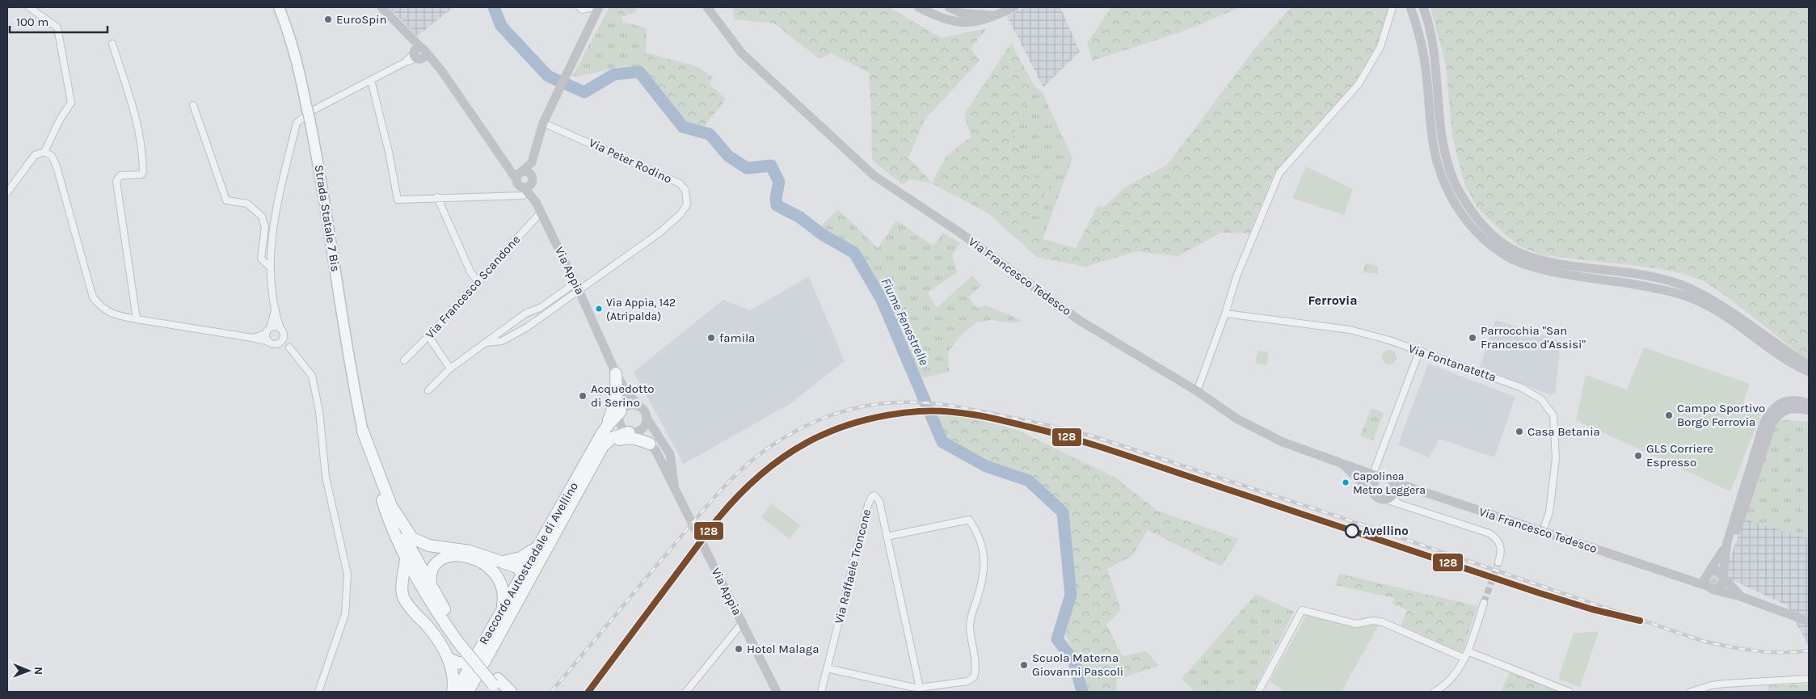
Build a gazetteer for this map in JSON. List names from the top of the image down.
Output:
{
  "streets": {
    "highway": ["Raccordo Autostradale di Avellino"],
    "main road": ["Strada Statale 7 Bis"],
    "street": [
      "Via Peter Rodino",
      "Via Appia",
      "Via Francesco Tedesco",
      "Via Francesco Scandone",
      "Via Fontanatetta",
      "Via Raffaele Troncone"
    ]
  },
  "crossings": [
    ["Via Peter Rodino", "Via Appia"],
    ["Via Appia", "Via Francesco Scandone"],
    ["Via Francesco Tedesco", "Via Fontanatetta"]
  ],
  "districts": ["Ferrovia"],
  "water": ["Fiume Fenestrelle"],
  "places": [
    "EuroSpin",
    "Via Appia, 142 (Atripalda)",
    "famila",
    "Parrocchia \"San Francesco d'Assisi\"",
    "Acquedotto di Serino",
    "Campo Sportivo Borgo Ferrovia",
    "Casa Betania",
    "GLS Corriere Espresso",
    "Capolinea Metro Leggera",
    "Avellino",
    "Hotel Malaga",
    "Scuola Materna Giovanni Pascoli"
  ],
  "lines": ["transit line 128"],
  "scale_bar": "100 m",
  "north": "right"
}
